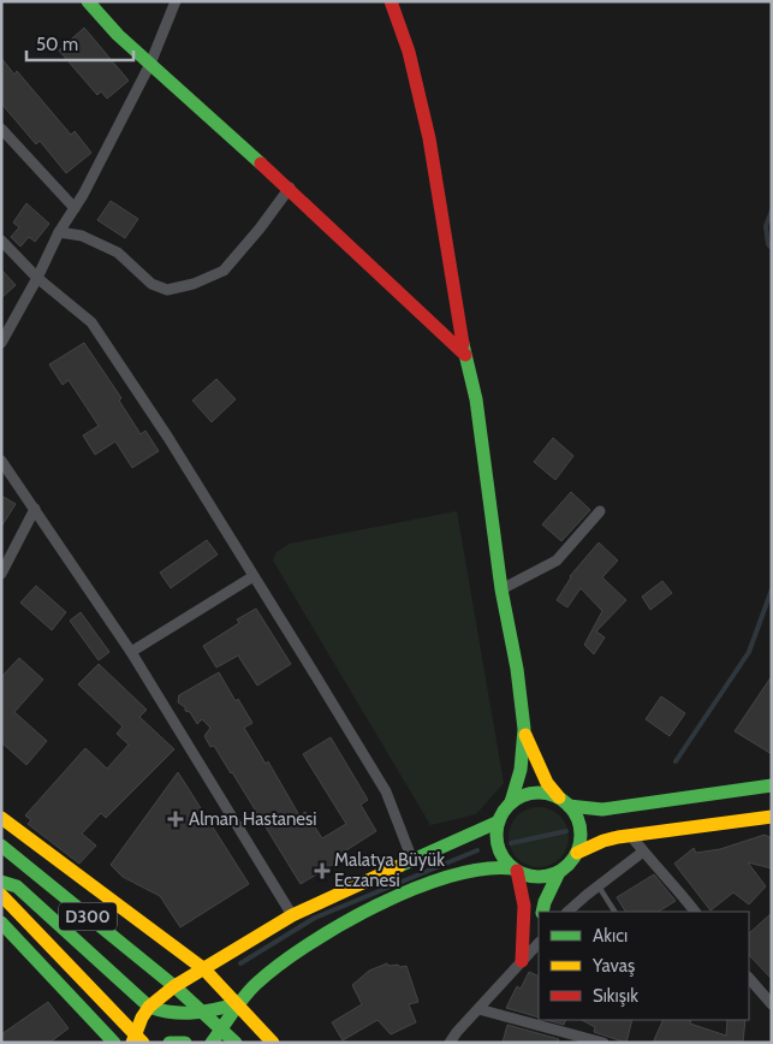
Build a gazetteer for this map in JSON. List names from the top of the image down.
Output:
{
  "streets": {
    "main road": ["D300"]
  },
  "places": {
    "health": ["Alman Hastanesi", "Malatya Büyük Eczanesi"]
  },
  "legend": ["Akıcı", "Yavaş", "Sıkışık"],
  "scale_bar": "50 m"
}
